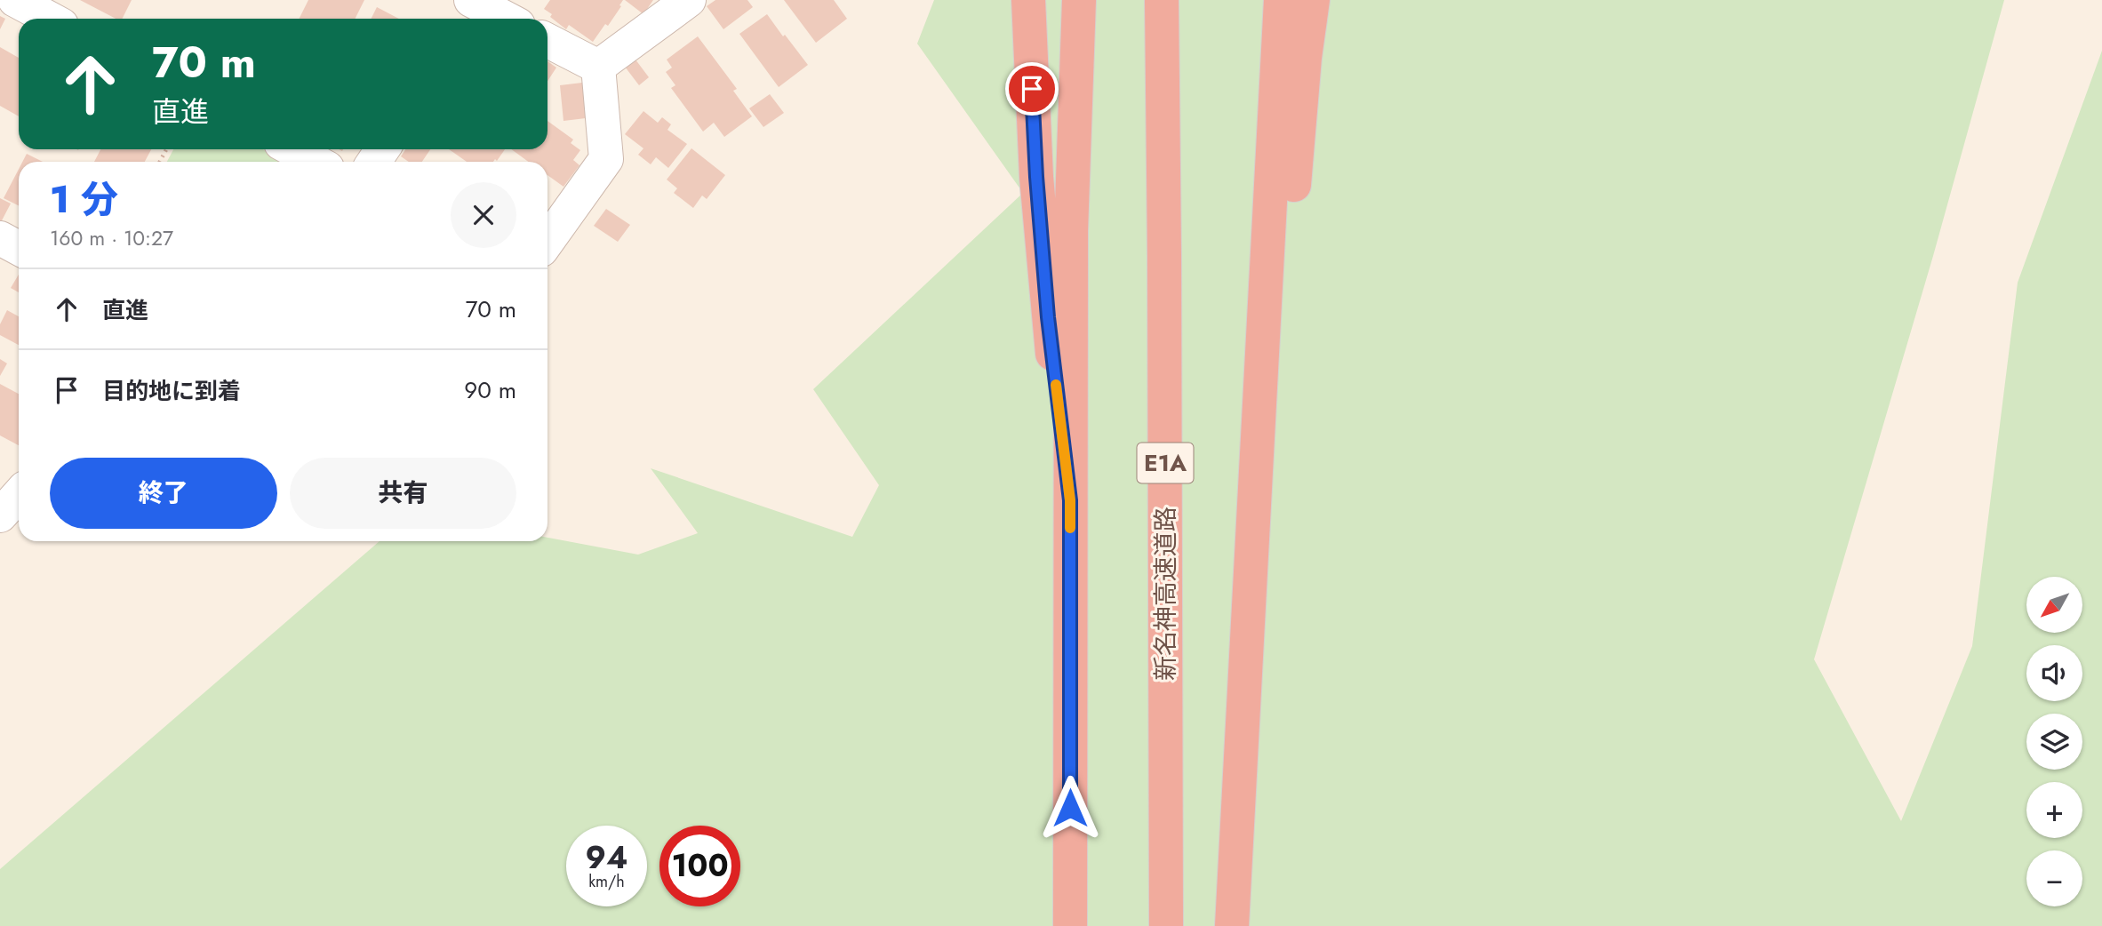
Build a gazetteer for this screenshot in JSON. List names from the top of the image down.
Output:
{
  "streets": {
    "highway": ["E1A", "新名神高速道路"]
  },
  "north": "bottom left",
  "page": {
    "turn": ["70 m", "直進"],
    "heading": ["1 分", "160 m · 10:27"],
    "list": [
      {
        "name": "直進",
        "value": "70 m"
      },
      {
        "name": "目的地に到着",
        "value": "90 m"
      }
    ],
    "buttons": ["終了", "共有"],
    "map_buttons": ["+", "−"],
    "speed": "94 km/h",
    "limit": "100"
  }
}
